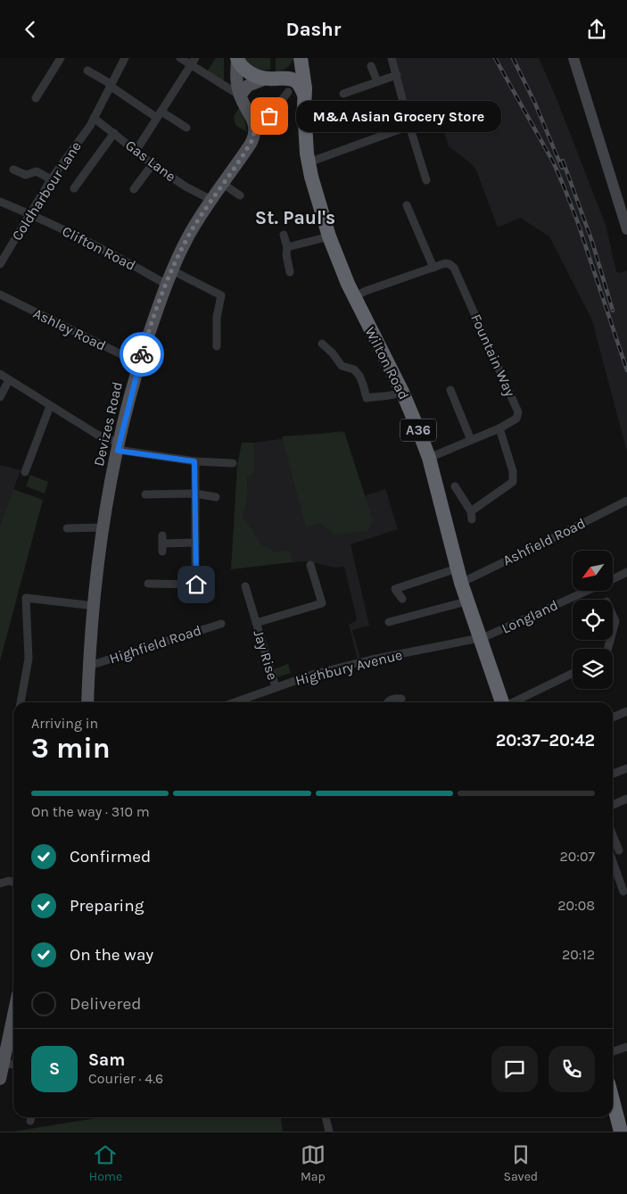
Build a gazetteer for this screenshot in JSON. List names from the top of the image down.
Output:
{
  "streets": {
    "highway": ["Wilton Road", "A36"],
    "main road": ["Devizes Road"],
    "street": [
      "Gas Lane",
      "Coldharbour Lane",
      "Clifton Road",
      "Ashley Road",
      "Fountain Way",
      "Ashfield Road",
      "Longland",
      "Highfield Road",
      "Jay Rise",
      "Highbury Avenue"
    ]
  },
  "crossings": [
    ["Gas Lane", "Coldharbour Lane"],
    ["Gas Lane", "Devizes Road"],
    ["Coldharbour Lane", "Clifton Road"],
    ["Clifton Road", "Devizes Road"],
    ["Ashley Road", "Devizes Road"],
    ["Fountain Way", "Wilton Road"],
    ["Wilton Road", "A36"],
    ["Wilton Road", "Ashfield Road"],
    ["Wilton Road", "Longland"],
    ["Wilton Road", "Highbury Avenue"],
    ["Devizes Road", "Highfield Road"],
    ["Longland", "Highbury Avenue"],
    ["Jay Rise", "Highbury Avenue"]
  ],
  "districts": ["St. Paul's"],
  "places": ["M&A Asian Grocery Store"],
  "north": "bottom left",
  "page": {
    "header": "Dashr",
    "bubble": "M&A Asian Grocery Store",
    "heading": ["3 min", "Arriving in", "20:37–20:42"],
    "panel": ["Sam", "Courier · 4.6"],
    "bar": "On the way · 310 m",
    "list": [
      ["Confirmed", "20:07"],
      ["Preparing", "20:08"],
      ["On the way", "20:12"],
      "Delivered"
    ],
    "round": "S",
    "tabs": ["Home", "Map", "Saved"]
  }
}
